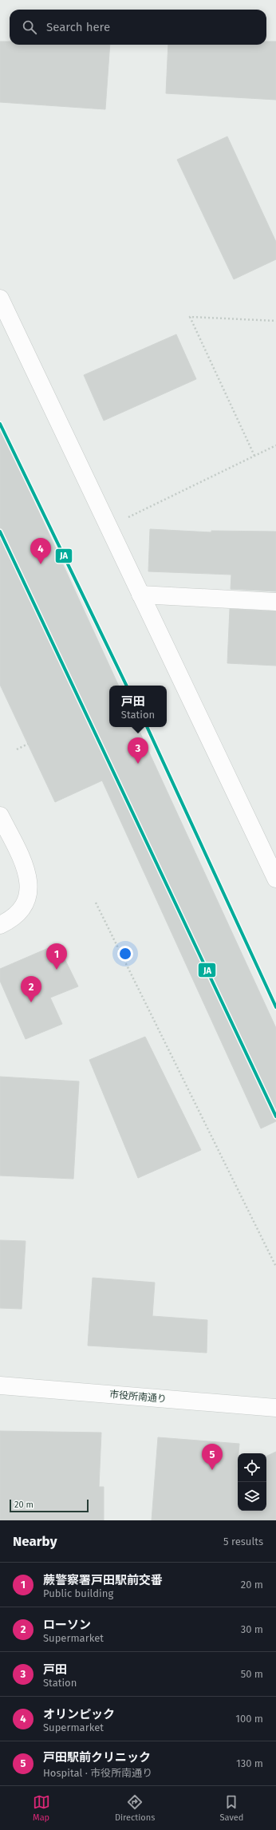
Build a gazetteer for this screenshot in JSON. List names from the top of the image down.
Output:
{
  "streets": {
    "street": ["市役所南通り"]
  },
  "lines": ["transit line JA"],
  "scale_bar": "20 m",
  "page": {
    "search": "Search here",
    "pins": [
      "4",
      "3",
      "1",
      "2",
      "5"
    ],
    "popup": ["戸田", "Station"],
    "scale": "20 m",
    "heading": ["Nearby", "5 results"],
    "list": [
      {
        "mark": "1",
        "name": "蕨警察署戸田駅前交番",
        "note": "Public building",
        "value": "20 m"
      },
      {
        "mark": "2",
        "name": "ローソン",
        "note": "Supermarket",
        "value": "30 m"
      },
      {
        "mark": "3",
        "name": "戸田",
        "note": "Station",
        "value": "50 m"
      },
      {
        "mark": "4",
        "name": "オリンピック",
        "note": "Supermarket",
        "value": "100 m"
      },
      {
        "mark": "5",
        "name": "戸田駅前クリニック",
        "note": "Hospital · 市役所南通り",
        "value": "130 m"
      }
    ],
    "nav": ["Map", "Directions", "Saved"]
  }
}
